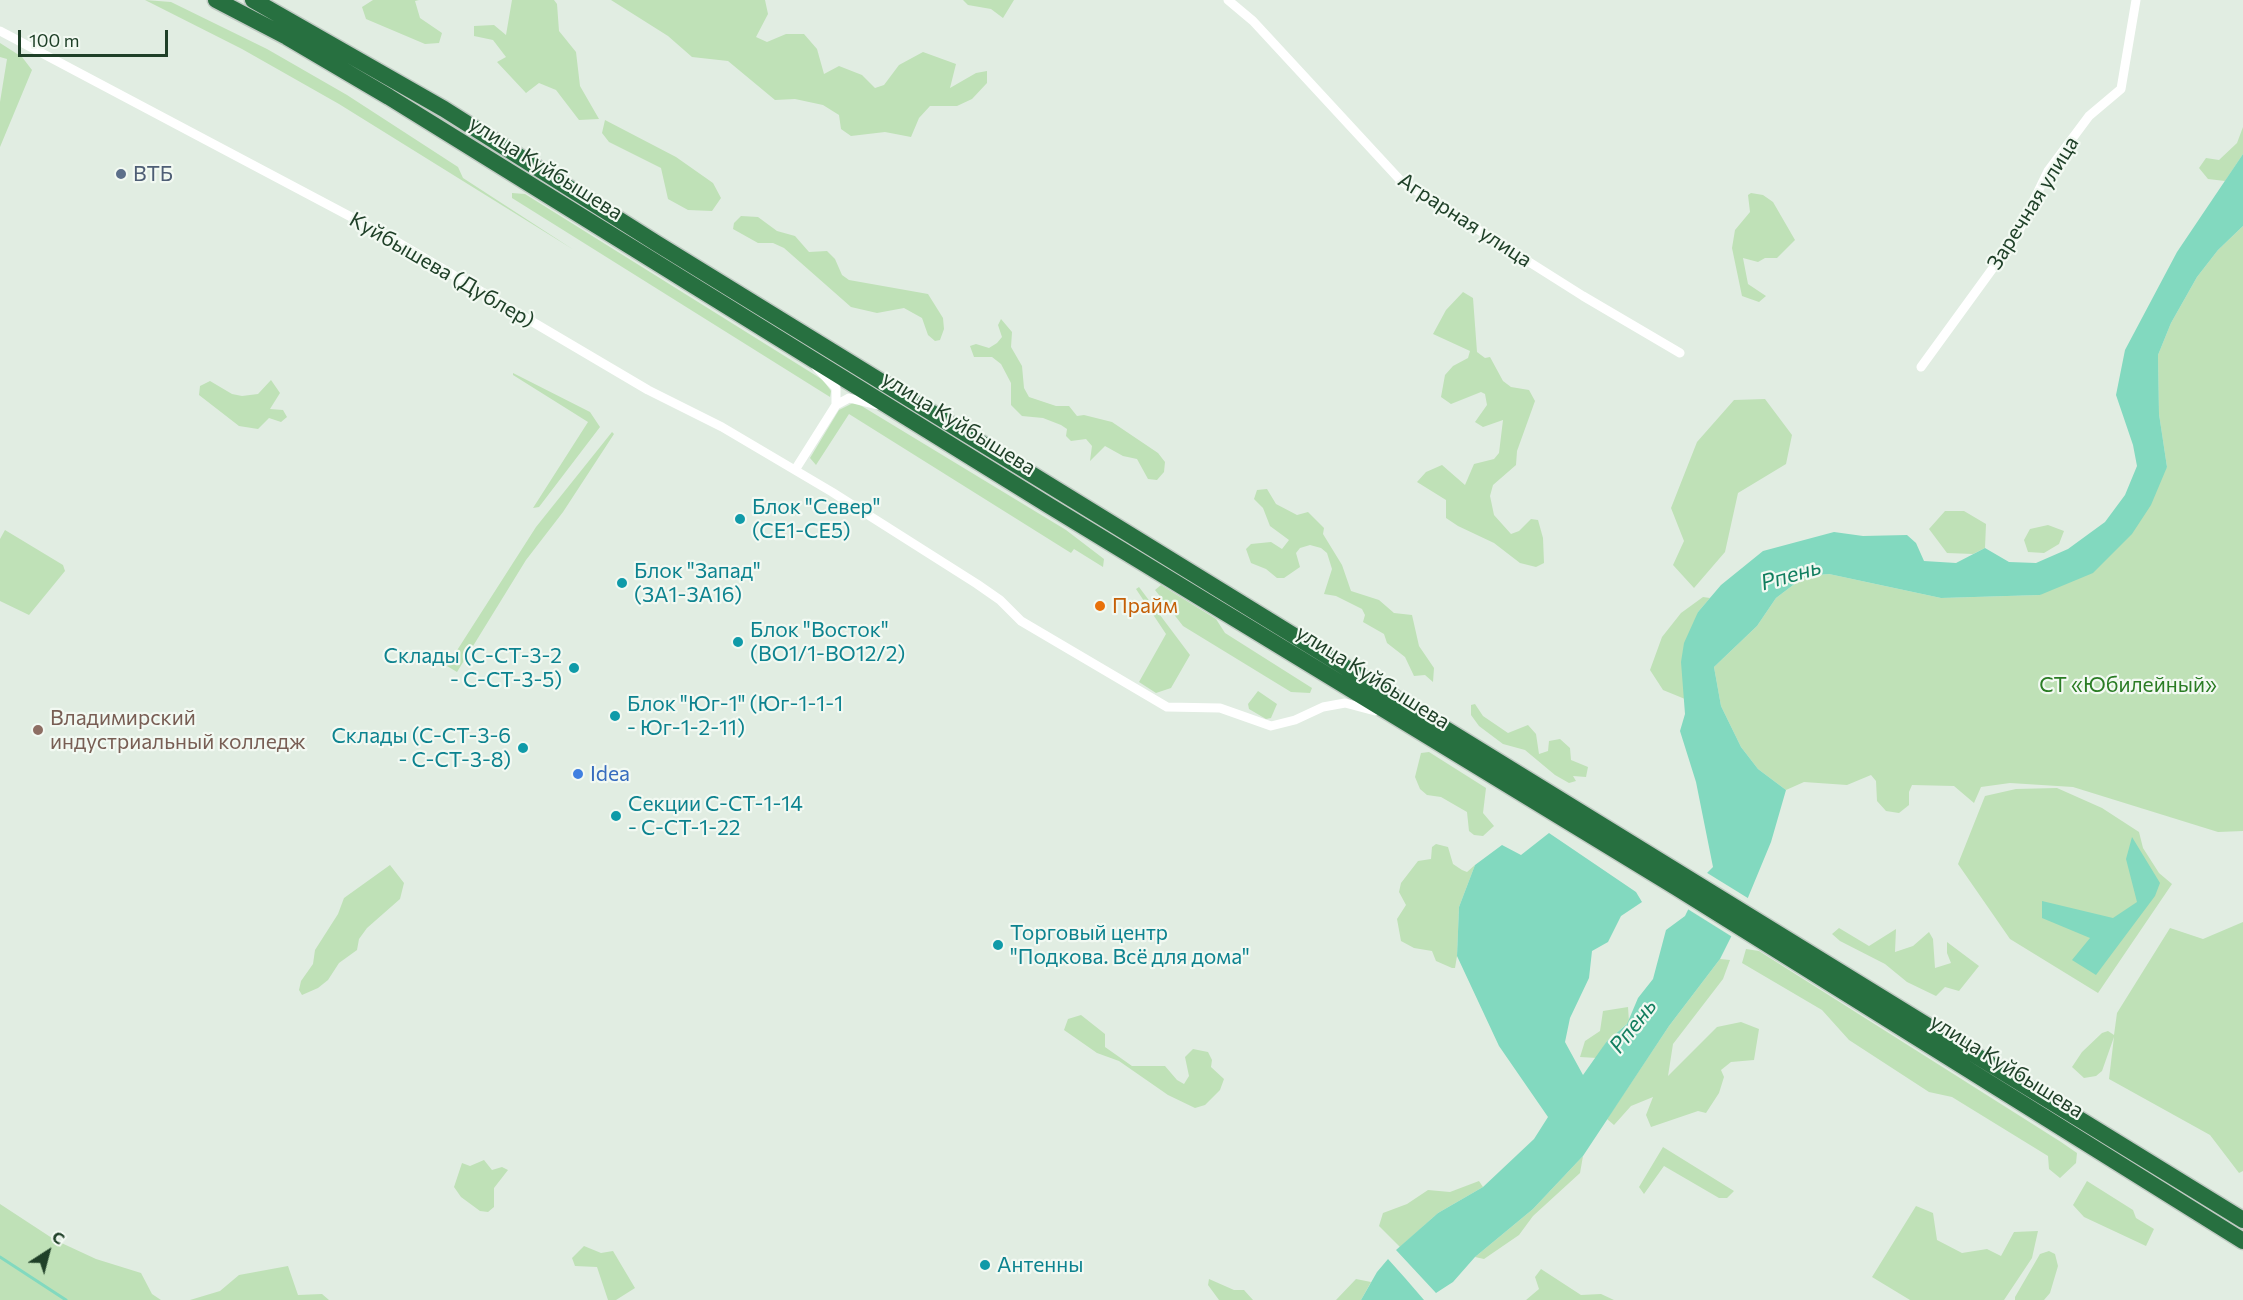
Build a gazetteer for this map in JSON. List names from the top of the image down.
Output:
{
  "streets": {
    "highway": ["улица Куйбышева"],
    "street": ["Заречная улица", "Аграрная улица", "Куйбышева (Дублер)"]
  },
  "crossings": [
    ["улица Куйбышева", "Куйбышева (Дублер)"]
  ],
  "water": ["Рпень"],
  "parks": ["СТ «Юбилейный»"],
  "places": [
    "ВТБ",
    "Блок \"Север\" (СЕ1-СЕ5)",
    "Блок \"Запад\" (ЗА1-ЗА16)",
    "Прайм",
    "Блок \"Восток\" (ВО1/1-ВО12/2)",
    "Склады (С-СТ-3-2 - С-СТ-3-5)",
    "Блок \"Юг-1\" (Юг-1-1-1 - Юг-1-2-11)",
    "Владимирский индустриальный колледж",
    "Склады (С-СТ-3-6 - С-СТ-3-8)",
    "Idea",
    "Секции С-СТ-1-14 - С-СТ-1-22",
    "Торговый центр \"Подкова. Всё для дома\"",
    "Антенны"
  ],
  "scale_bar": "100 m",
  "north": "top right"
}
